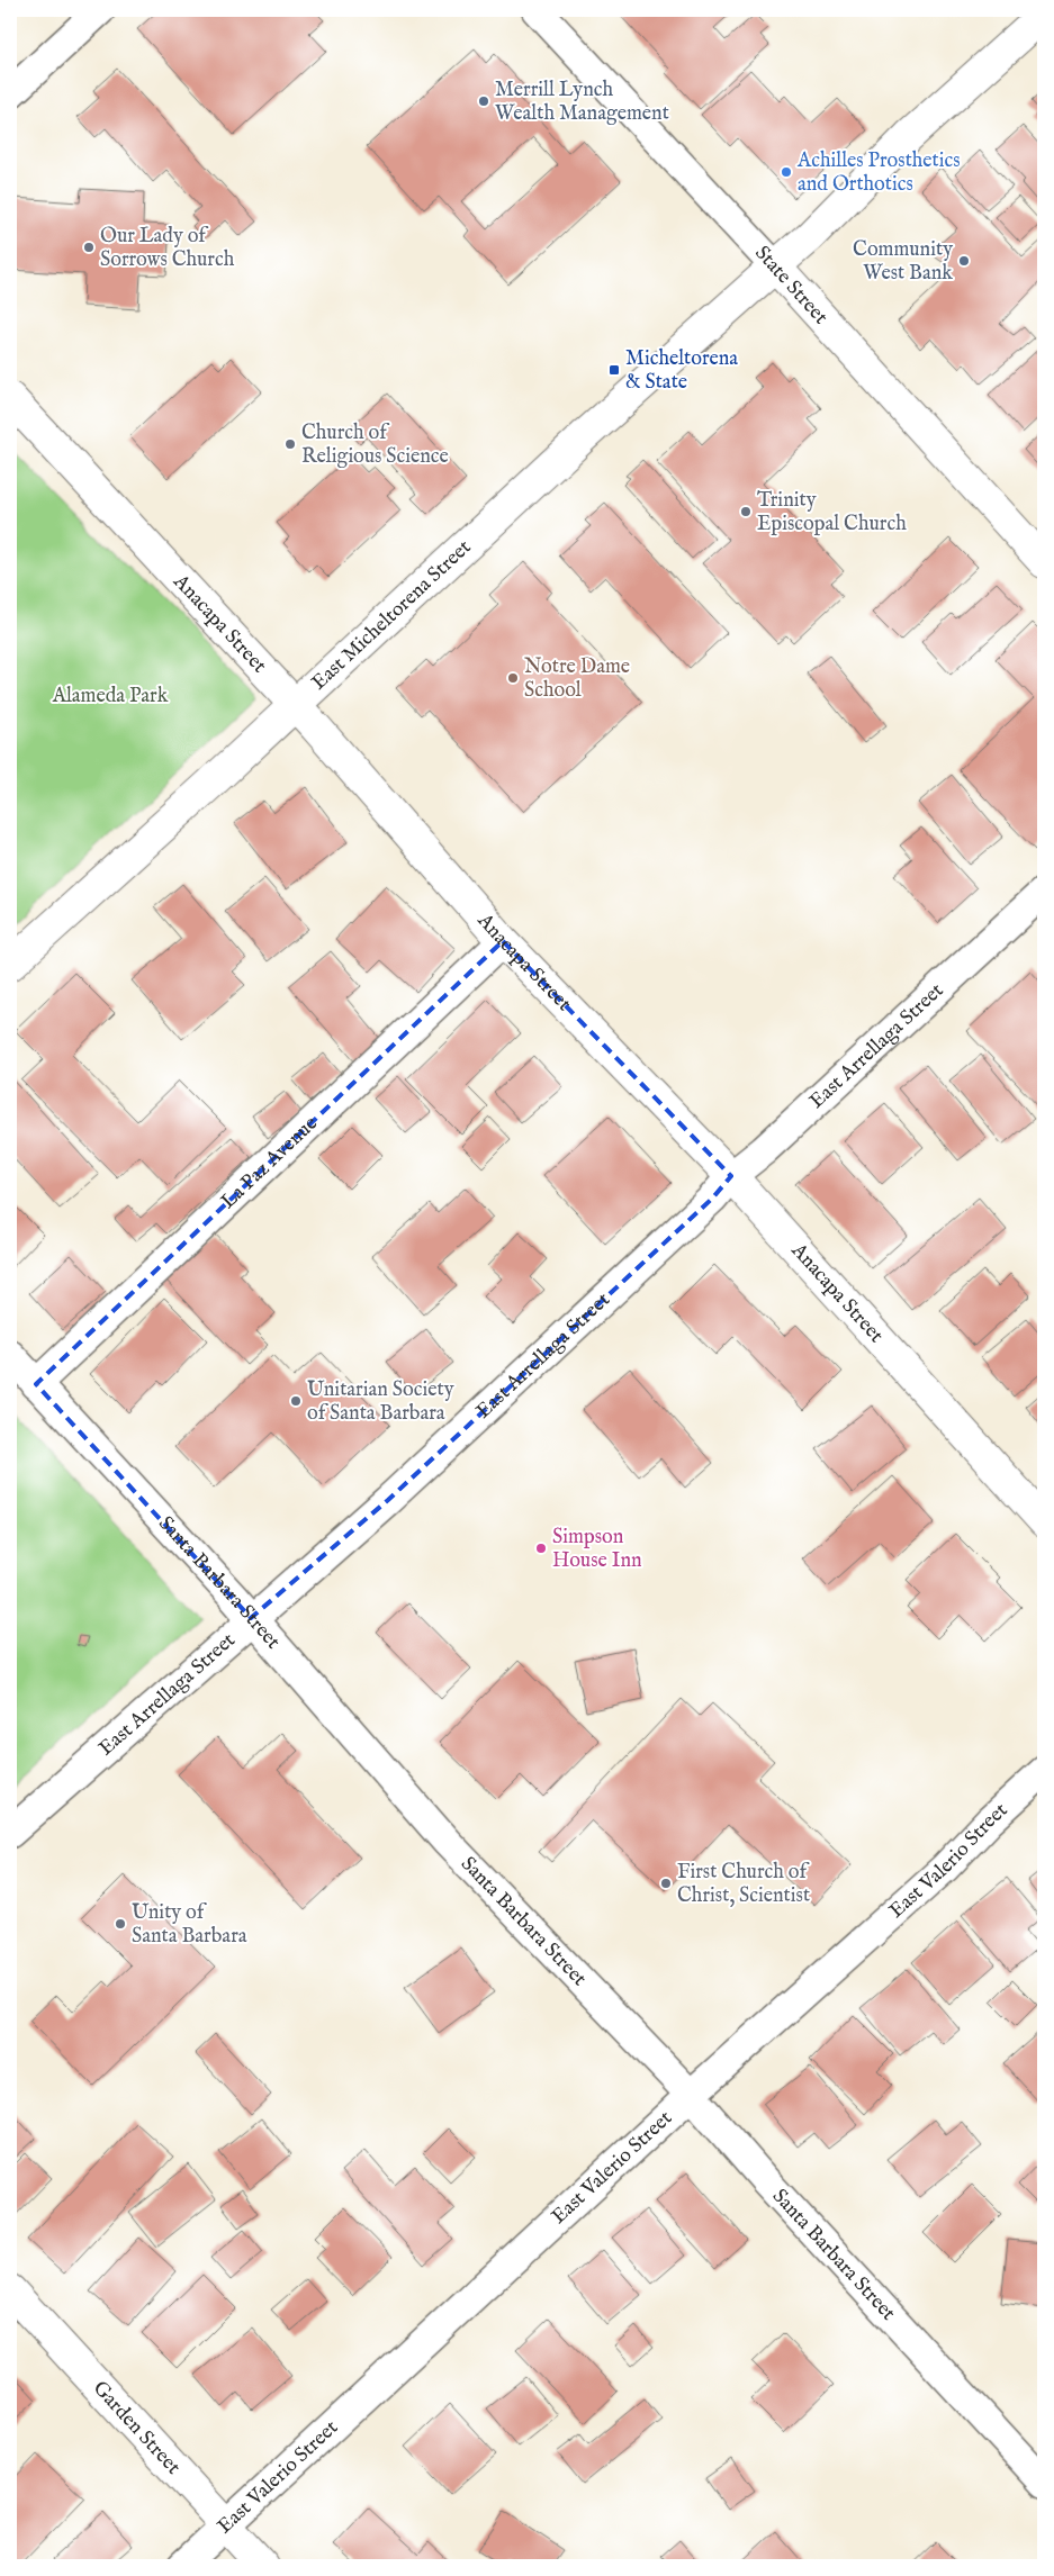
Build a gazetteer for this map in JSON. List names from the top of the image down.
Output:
{
  "streets": {
    "street": [
      "State Street",
      "East Micheltorena Street",
      "Anacapa Street",
      "East Arrellaga Street",
      "La Paz Avenue",
      "Santa Barbara Street",
      "East Valerio Street",
      "Garden Street"
    ]
  },
  "crossings": [
    ["State Street", "East Micheltorena Street"],
    ["East Micheltorena Street", "Anacapa Street"],
    ["Anacapa Street", "East Arrellaga Street"],
    ["Anacapa Street", "La Paz Avenue"],
    ["East Arrellaga Street", "Santa Barbara Street"],
    ["La Paz Avenue", "Santa Barbara Street"],
    ["Santa Barbara Street", "East Valerio Street"],
    ["East Valerio Street", "Garden Street"]
  ],
  "parks": ["Alameda Park"],
  "places": {
    "other": [
      "Merrill Lynch Wealth Management",
      "Achilles Prosthetics and Orthotics",
      "Our Lady of Sorrows Church",
      "Community West Bank",
      "Church of Religious Science",
      "Trinity Episcopal Church",
      "Notre Dame School",
      "Unitarian Society of Santa Barbara",
      "Simpson House Inn",
      "First Church of Christ, Scientist",
      "Unity of Santa Barbara"
    ],
    "transit": ["Micheltorena & State"]
  }
}
